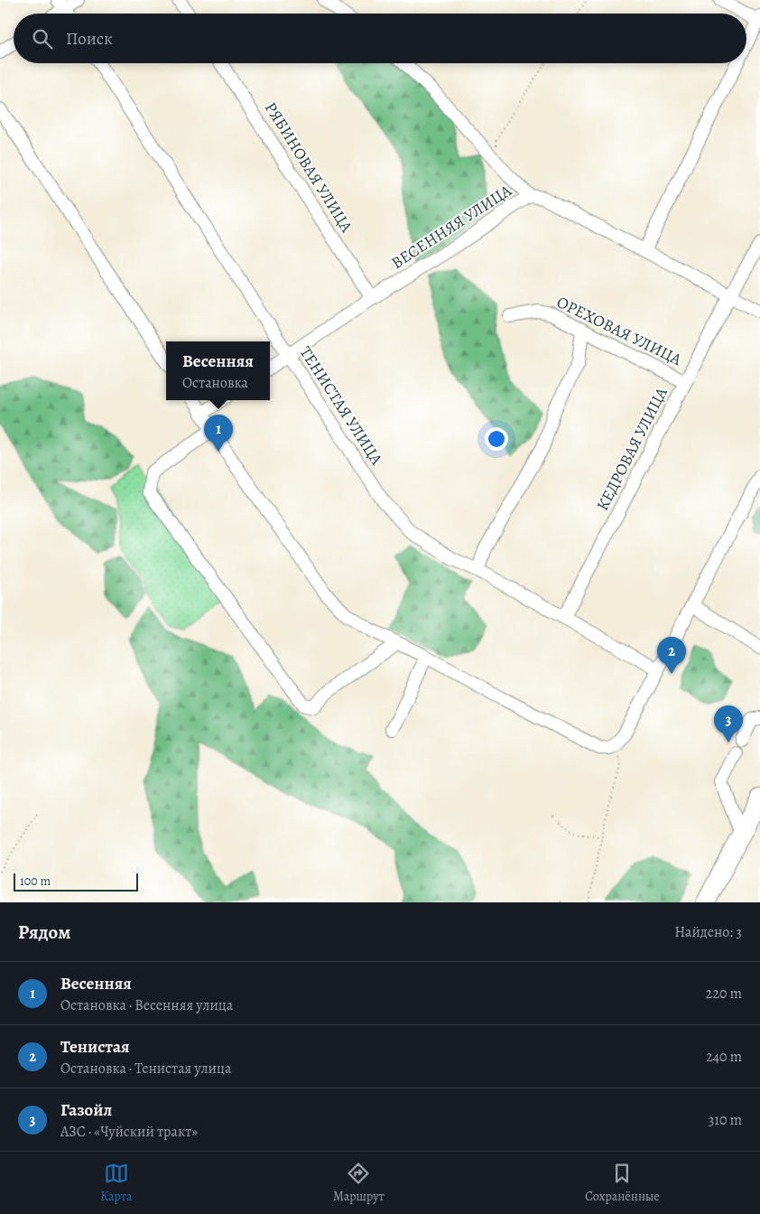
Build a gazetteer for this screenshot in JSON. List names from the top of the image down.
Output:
{
  "streets": {
    "street": [
      "РЯБИНОВАЯ УЛИЦА",
      "ВЕСЕННЯЯ УЛИЦА",
      "ОРЕХОВАЯ УЛИЦА",
      "ТЕНИСТАЯ УЛИЦА",
      "КЕДРОВАЯ УЛИЦА"
    ]
  },
  "crossings": [
    ["РЯБИНОВАЯ УЛИЦА", "ВЕСЕННЯЯ УЛИЦА"],
    ["ВЕСЕННЯЯ УЛИЦА", "ТЕНИСТАЯ УЛИЦА"],
    ["ВЕСЕННЯЯ УЛИЦА", "КЕДРОВАЯ УЛИЦА"],
    ["ОРЕХОВАЯ УЛИЦА", "КЕДРОВАЯ УЛИЦА"],
    ["ТЕНИСТАЯ УЛИЦА", "КЕДРОВАЯ УЛИЦА"]
  ],
  "scale_bar": "100 m",
  "page": {
    "search": "Поиск",
    "popup": ["Весенняя", "Остановка"],
    "pins": ["1", "2", "3"],
    "scale": "100 m",
    "heading": ["Рядом", "Найдено: 3"],
    "list": [
      {
        "mark": "1",
        "name": "Весенняя",
        "note": "Остановка · Весенняя улица",
        "value": "220 m"
      },
      {
        "mark": "2",
        "name": "Тенистая",
        "note": "Остановка · Тенистая улица",
        "value": "240 m"
      },
      {
        "mark": "3",
        "name": "Газойл",
        "note": "АЗС · «Чуйский тракт»",
        "value": "310 m"
      }
    ],
    "nav": ["Карта", "Маршрут", "Сохранённые"]
  }
}
